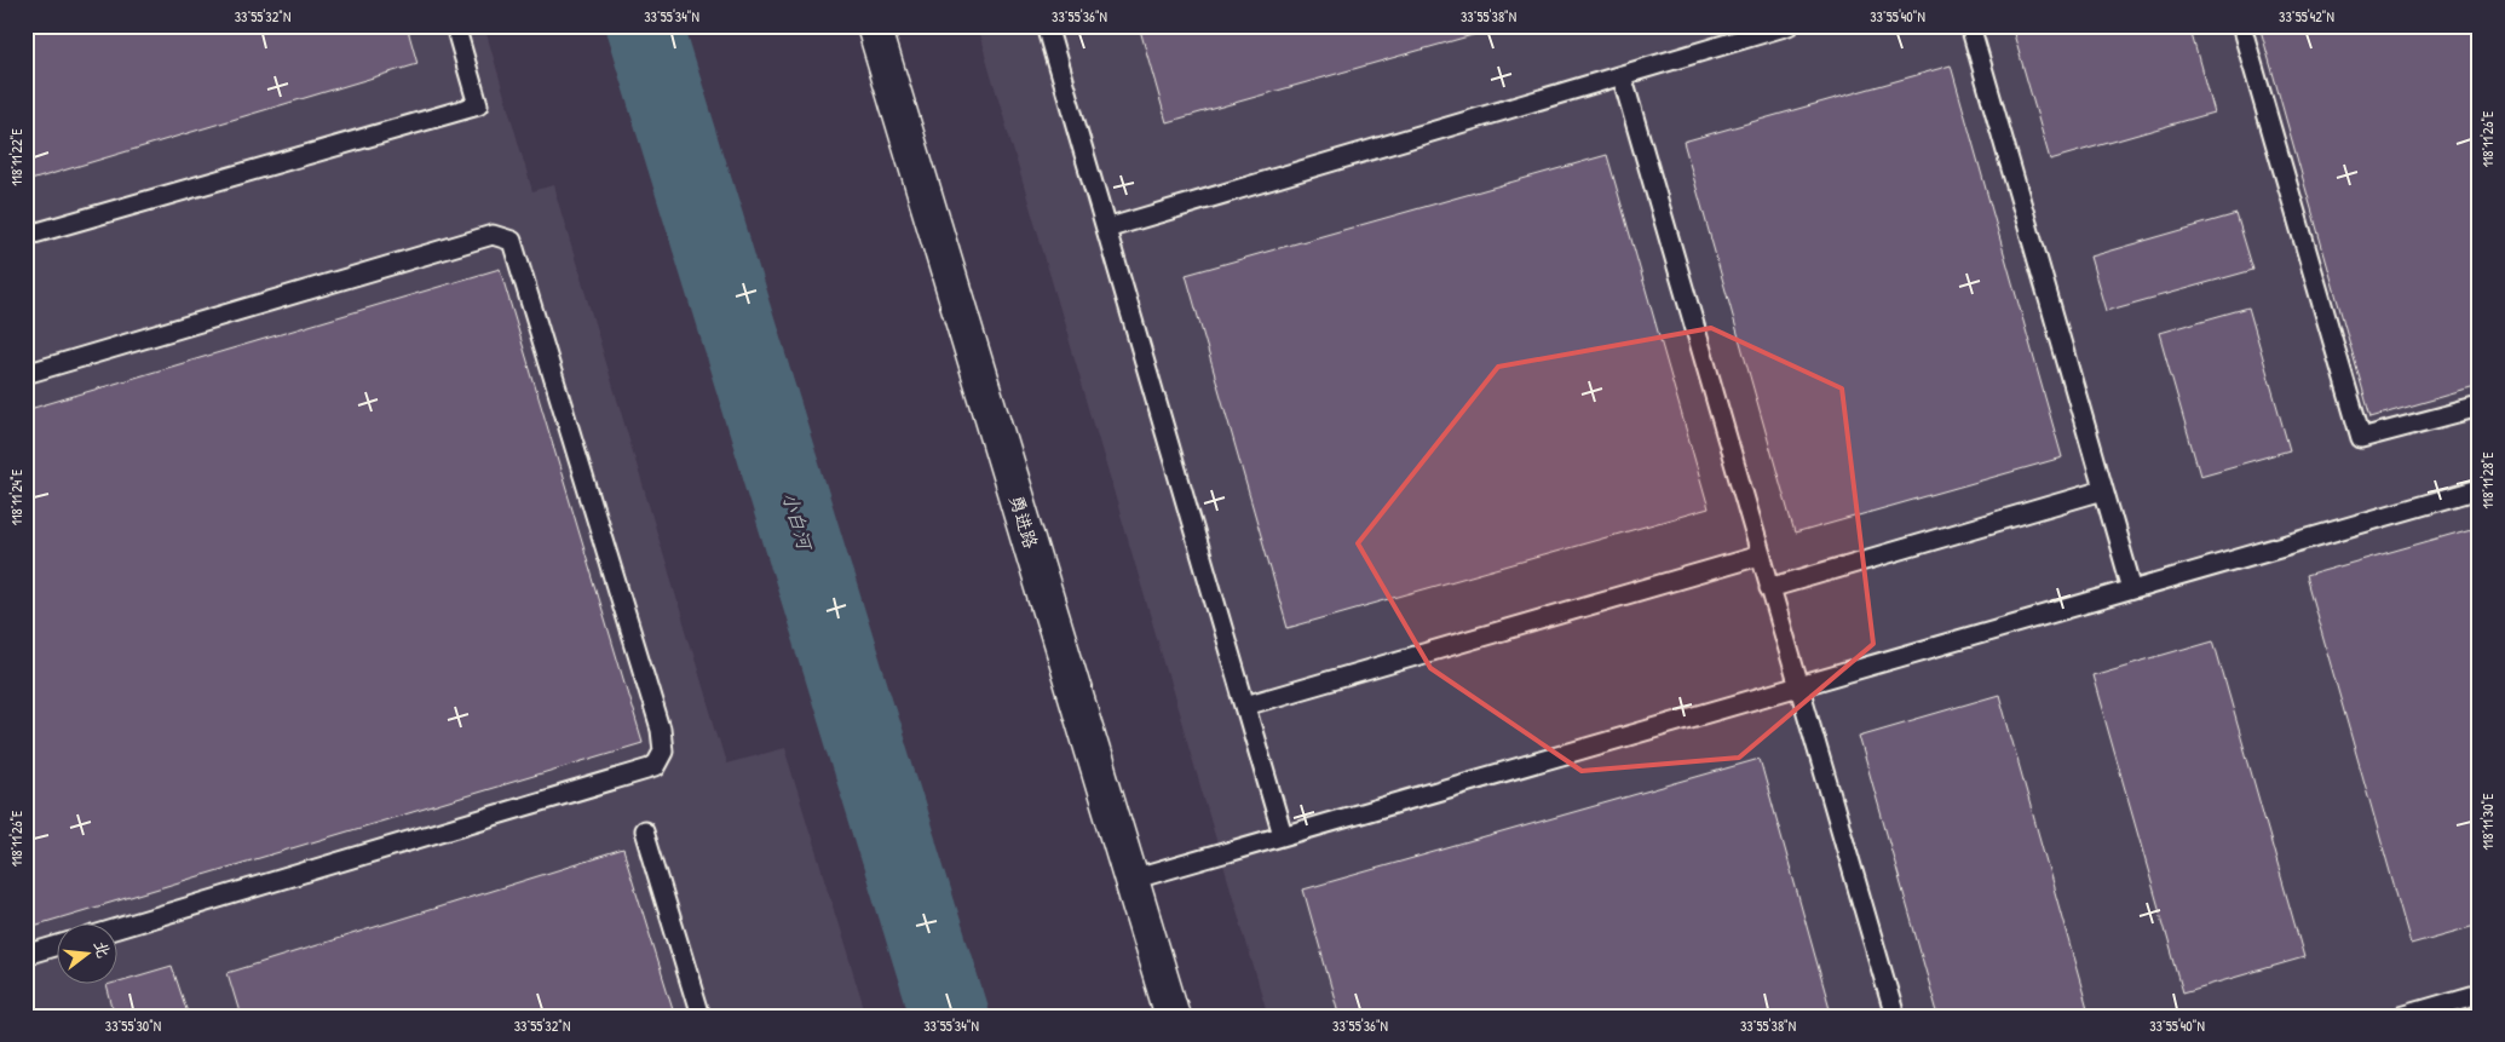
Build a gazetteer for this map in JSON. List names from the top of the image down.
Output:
{
  "streets": {
    "street": ["勇进路"]
  },
  "water": ["小白河"],
  "north": "right",
  "coordinates": [
    "33°55'32\"N",
    "33°55'34\"N",
    "33°55'36\"N",
    "33°55'38\"N",
    "33°55'40\"N",
    "33°55'42\"N",
    "118°11'26\"E",
    "118°11'22\"E",
    "118°11'28\"E",
    "118°11'24\"E",
    "118°11'30\"E",
    "33°55'30\"N"
  ]
}
